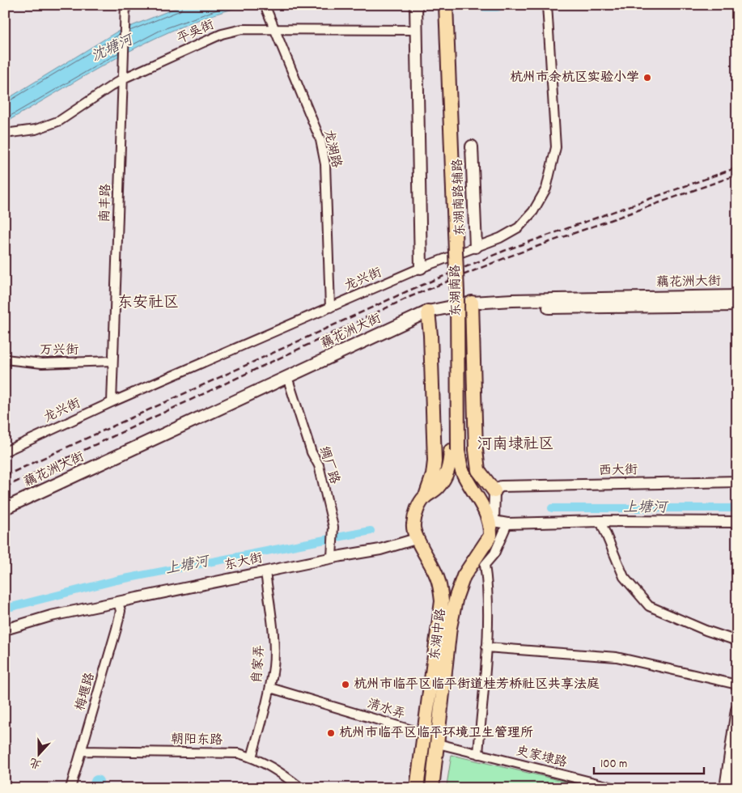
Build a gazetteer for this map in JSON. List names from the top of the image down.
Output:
{
  "streets": {
    "main road": [
      "东湖南路辅路",
      "藕花洲大街",
      "东湖南路",
      "东湖中路"
    ],
    "street": [
      "平吴街",
      "龙湖路",
      "南丰路",
      "龙兴街",
      "万兴街",
      "绸厂路",
      "西大街",
      "东大街",
      "肖家弄",
      "梅堰路",
      "清水弄",
      "朝阳东路",
      "史家埭路"
    ]
  },
  "crossings": [
    ["平吴街", "龙湖路"],
    ["平吴街", "南丰路"],
    ["龙湖路", "龙兴街"],
    ["东湖南路辅路", "龙兴街"],
    ["南丰路", "龙兴街"],
    ["南丰路", "万兴街"],
    ["藕花洲大街", "绸厂路"],
    ["东湖南路", "东湖中路"],
    ["绸厂路", "东大街"],
    ["东大街", "东湖中路"],
    ["东大街", "肖家弄"],
    ["东大街", "梅堰路"],
    ["东湖中路", "清水弄"],
    ["东湖中路", "史家埭路"],
    ["肖家弄", "清水弄"],
    ["肖家弄", "朝阳东路"],
    ["梅堰路", "朝阳东路"]
  ],
  "districts": ["东安社区", "河南埭社区"],
  "water": ["沈塘河", "上塘河"],
  "places": ["杭州市余杭区实验小学", "杭州市临平区临平街道桂芳桥社区共享法庭", "杭州市临平区临平环境卫生管理所"],
  "scale_bar": "100 m",
  "north": "bottom"
}
